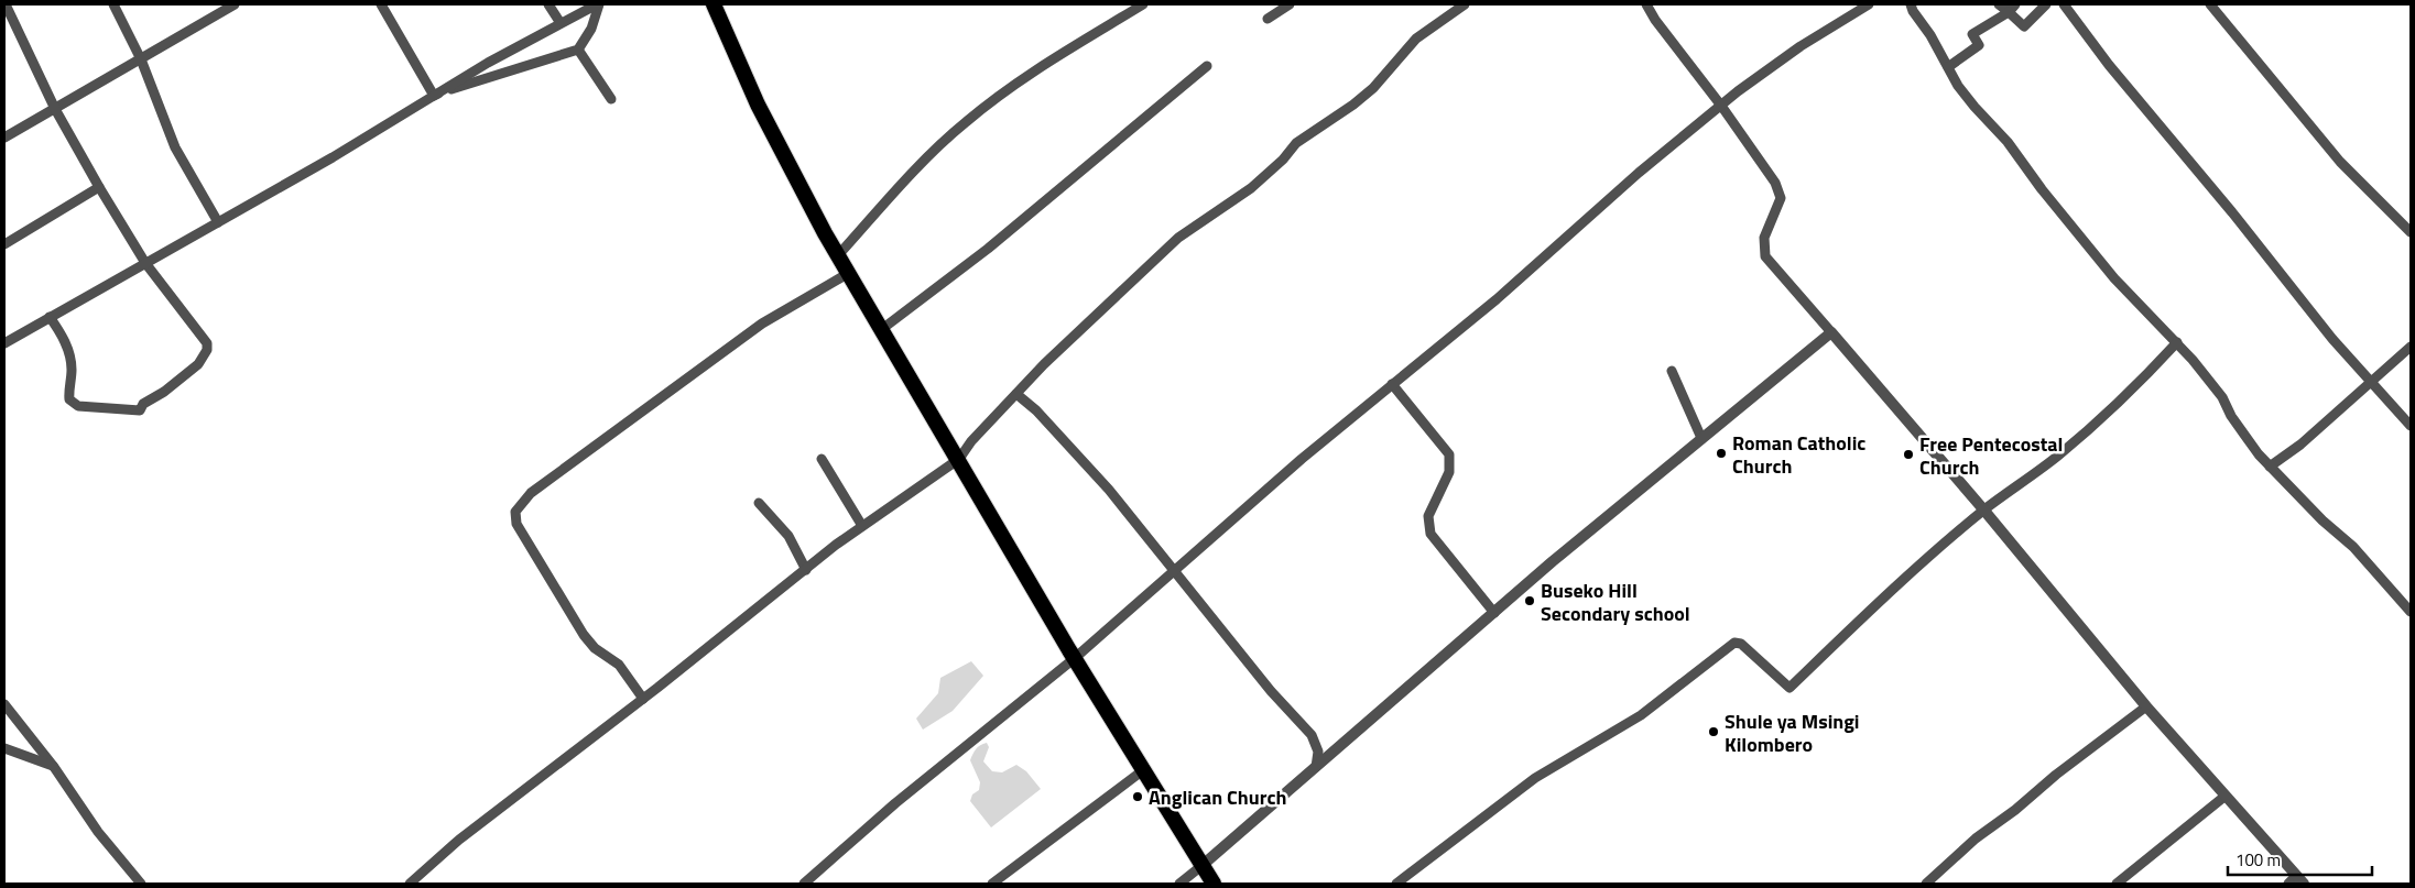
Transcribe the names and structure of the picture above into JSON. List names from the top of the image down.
{
  "places": [
    "Roman Catholic Church",
    "Free Pentecostal Church",
    "Buseko Hill Secondary school",
    "Shule ya Msingi Kilombero",
    "Anglican Church"
  ],
  "scale_bar": "100 m"
}
